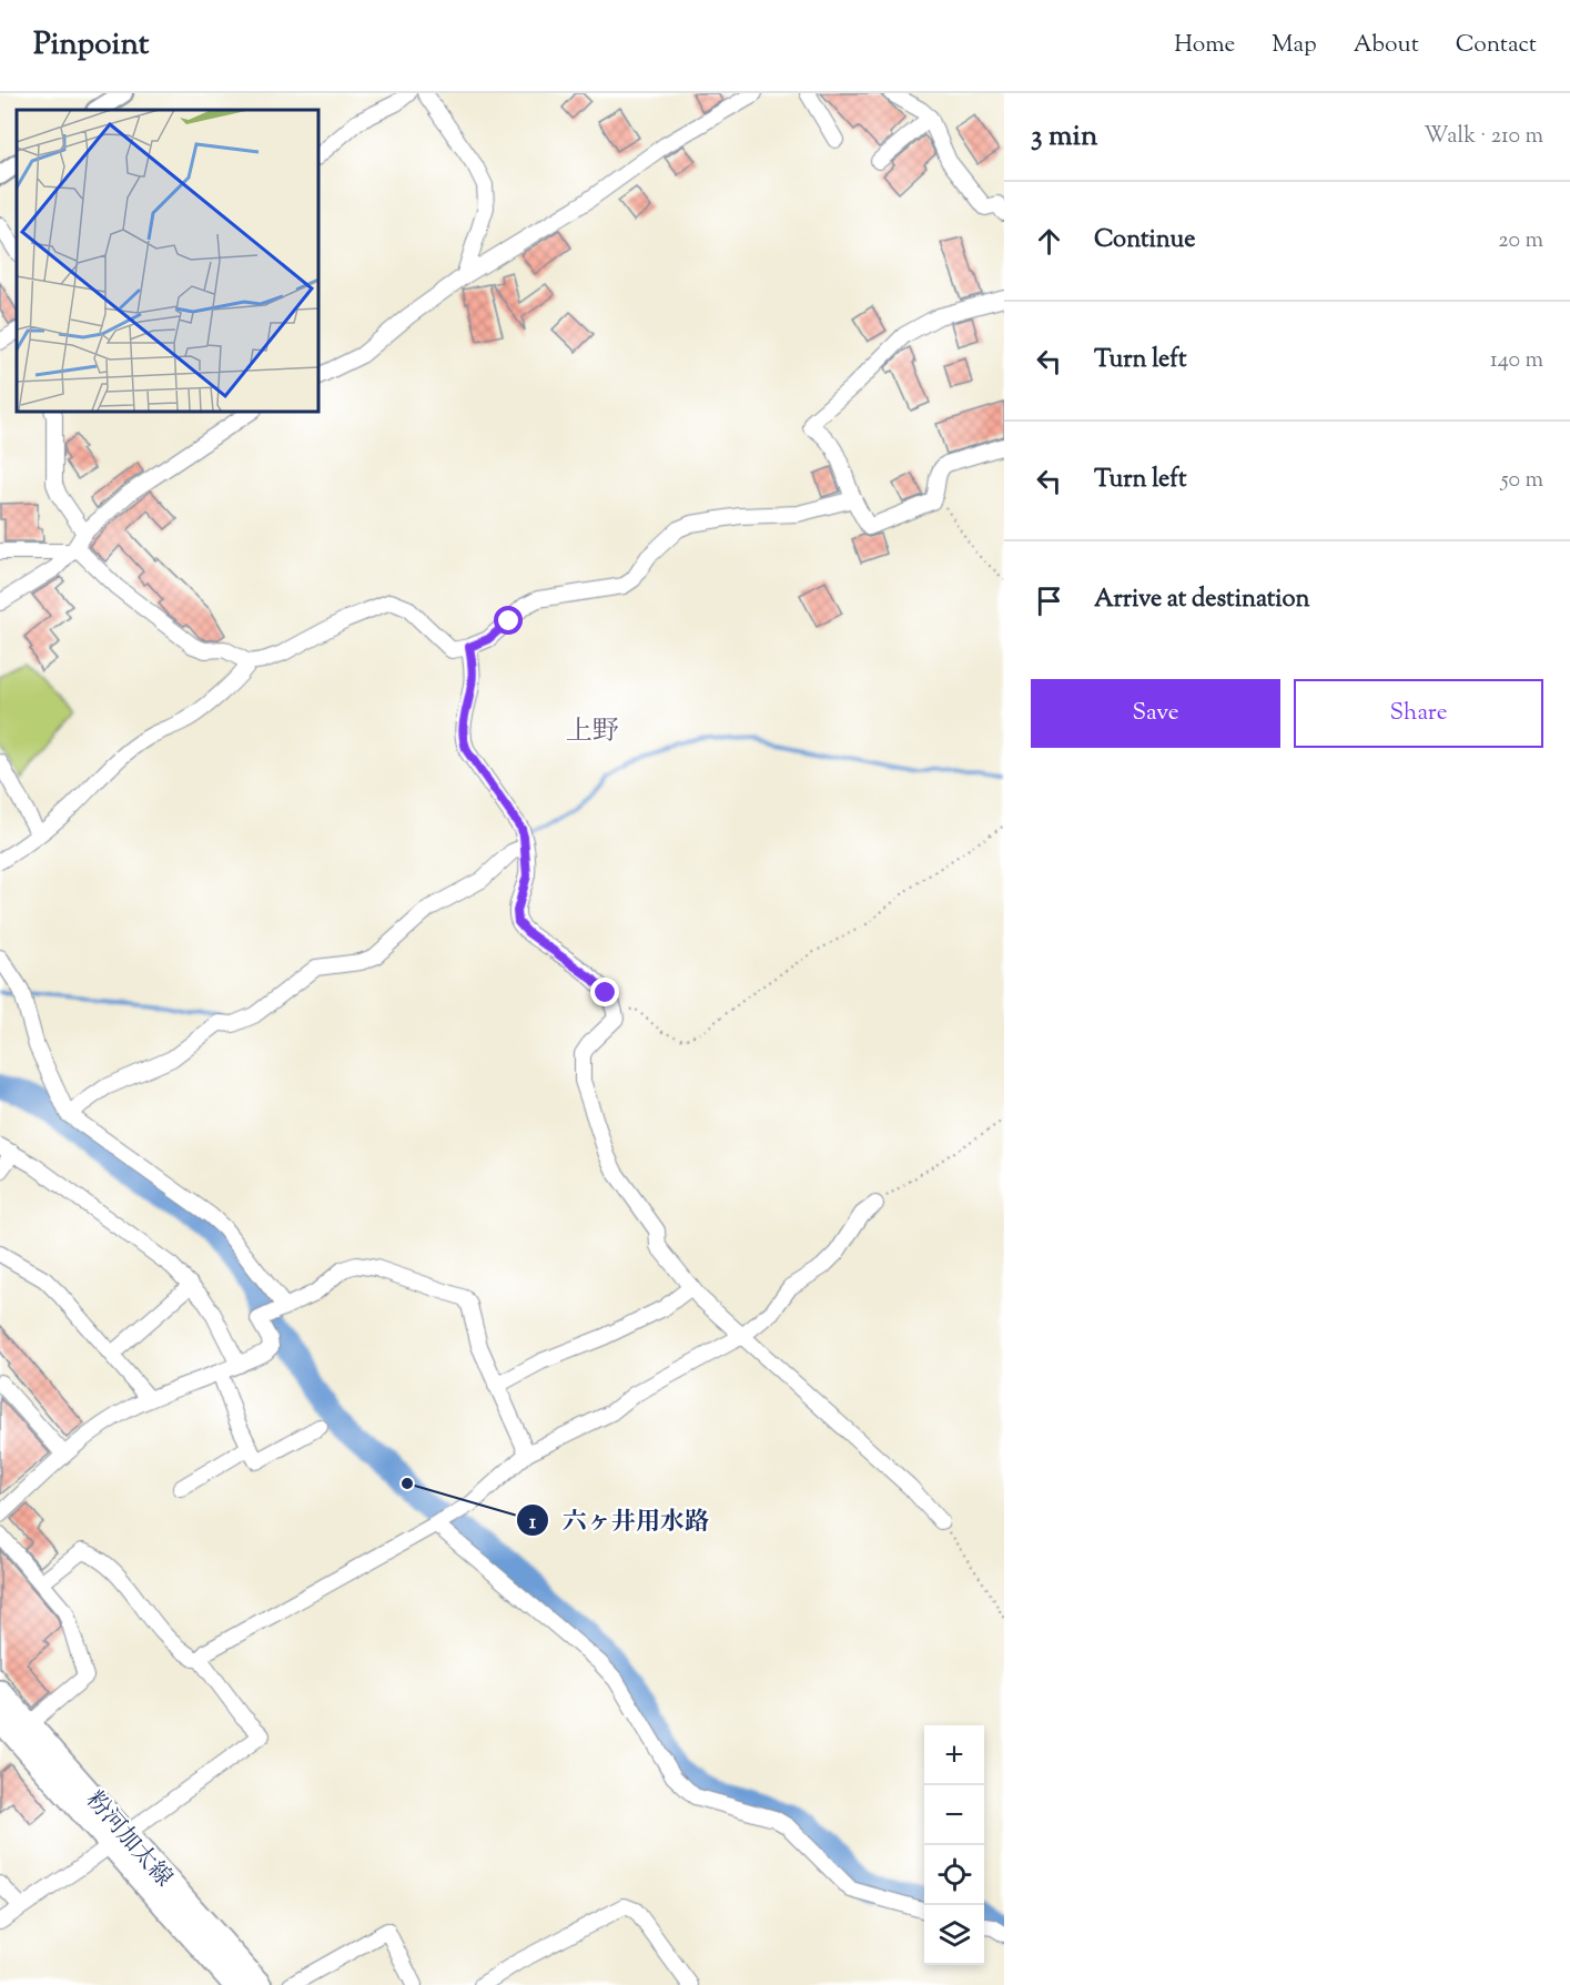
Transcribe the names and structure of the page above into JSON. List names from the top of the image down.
{
  "streets": {
    "main road": ["粉河加太線"]
  },
  "districts": ["上野"],
  "places": ["六ヶ井用水路"],
  "page": {
    "header": "Pinpoint",
    "nav": [
      "Home",
      "Map",
      "About",
      "Contact"
    ],
    "heading": ["3 min", "Walk · 210 m"],
    "list": [
      ["Continue", "20 m"],
      ["Turn left", "140 m"],
      ["Turn left", "50 m"],
      "Arrive at destination"
    ],
    "buttons": ["Save", "Share"],
    "map_buttons": ["+", "−"]
  }
}
